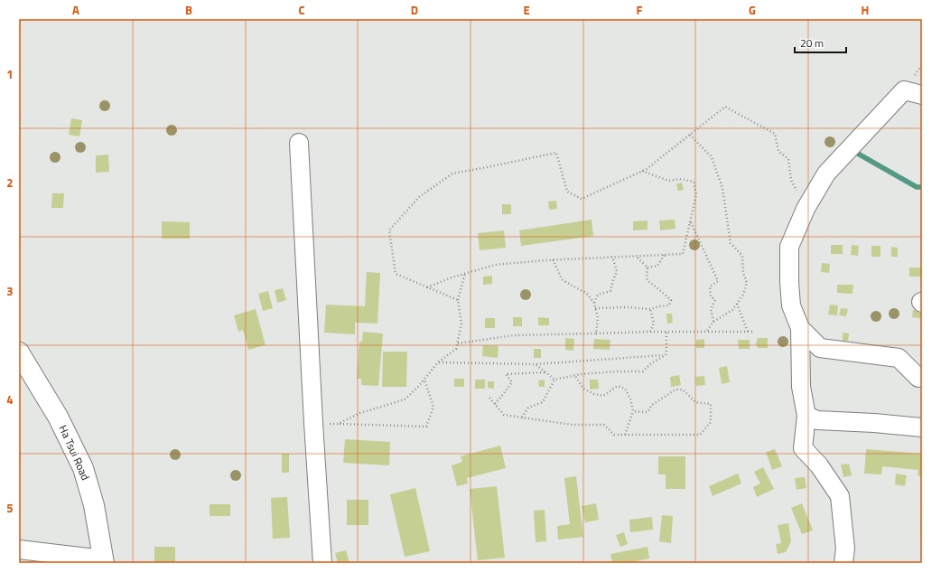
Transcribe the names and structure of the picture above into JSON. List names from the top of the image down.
{
  "streets": {
    "street": ["Ha Tsui Road"]
  },
  "scale_bar": "20 m",
  "grid": {
    "columns": [
      "A",
      "B",
      "C",
      "D",
      "E",
      "F",
      "G",
      "H"
    ],
    "rows": [
      "1",
      "2",
      "3",
      "4",
      "5"
    ]
  }
}
